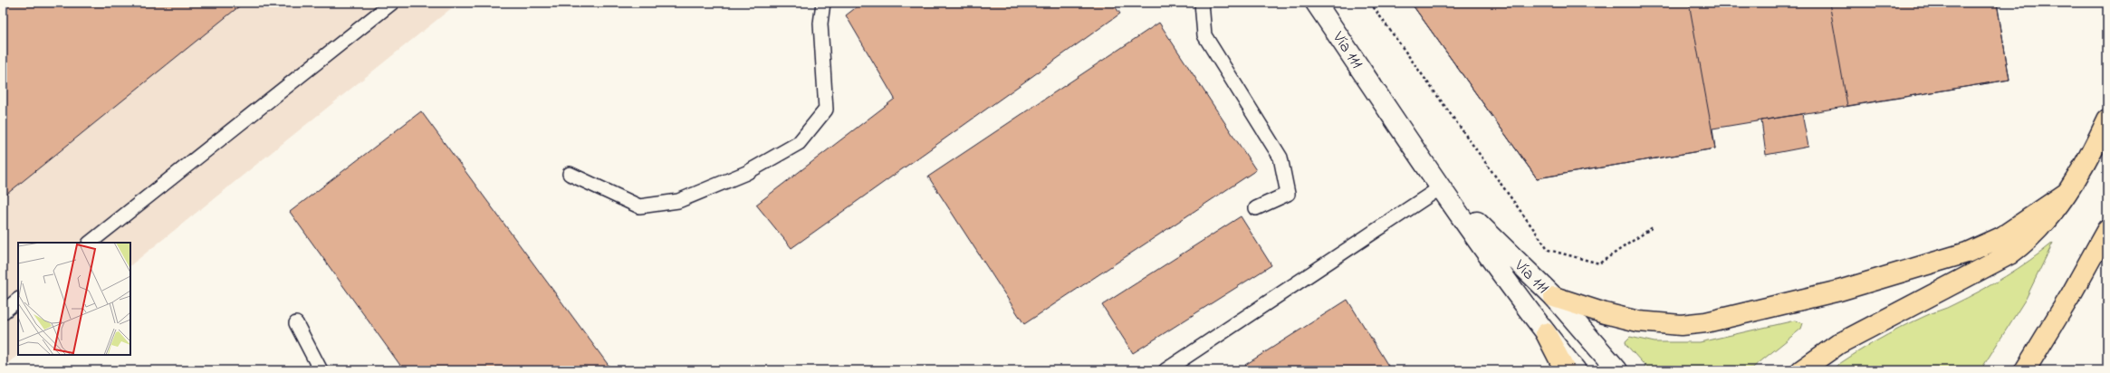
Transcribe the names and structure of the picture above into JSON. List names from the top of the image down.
{
  "streets": {
    "main road": ["Vía 111"]
  }
}
